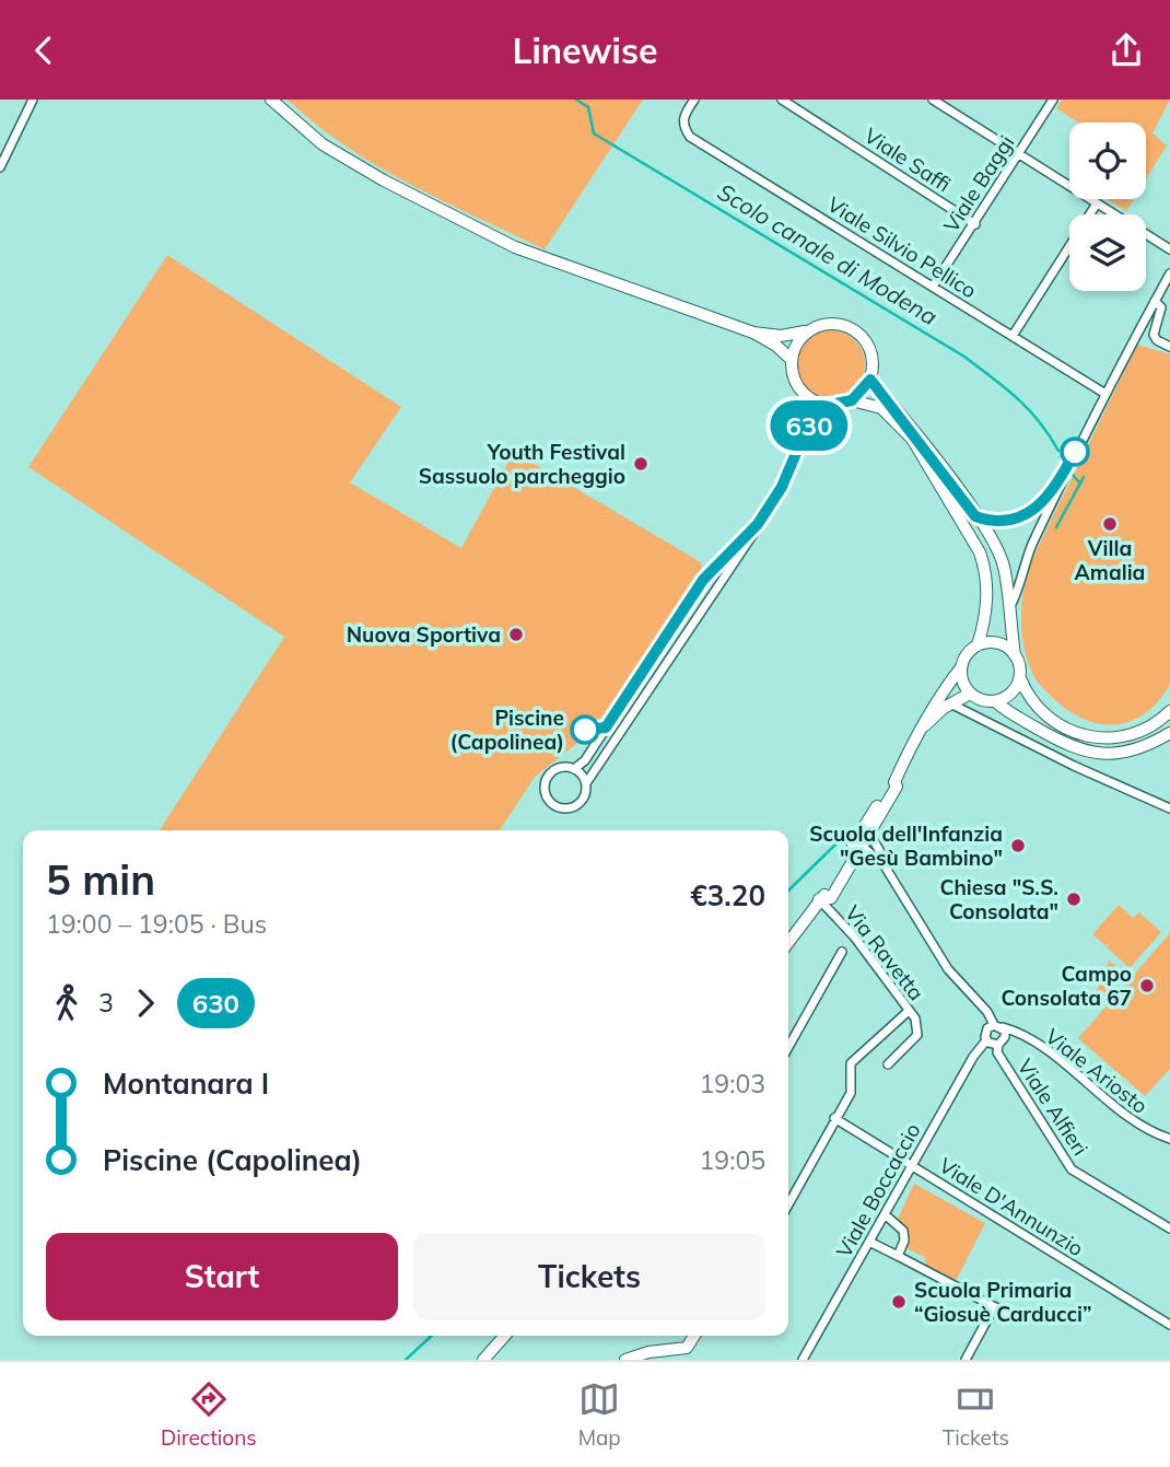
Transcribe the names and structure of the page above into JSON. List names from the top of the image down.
{
  "streets": {
    "street": [
      "Viale Saffi",
      "Viale Baggi",
      "Viale Silvio Pellico",
      "Via Ravetta",
      "Viale Ariosto",
      "Viale Alfieri",
      "Viale Boccaccio",
      "Viale D'Annunzio"
    ]
  },
  "crossings": [
    ["Viale Saffi", "Viale Baggi"],
    ["Viale Baggi", "Viale Silvio Pellico"],
    ["Viale Ariosto", "Viale Boccaccio"],
    ["Viale Boccaccio", "Viale D'Annunzio"]
  ],
  "water": ["Scolo canale di Modena"],
  "places": [
    "Youth Festival Sassuolo parcheggio",
    "Villa Amalia",
    "Nuova Sportiva",
    "Piscine (Capolinea)",
    "Scuola dell'Infanzia \"Gesù Bambino\"",
    "Chiesa \"S.S. Consolata\"",
    "Campo Consolata 67",
    "Scuola Primaria “Giosuè Carducci”"
  ],
  "lines": ["bus line 630"],
  "page": {
    "header": "Linewise",
    "on_map": "630",
    "heading": ["5 min", "19:00 – 19:05 · Bus", "€3.20"],
    "legs": ["3", "630"],
    "list": [
      {
        "name": "Montanara I",
        "value": "19:03"
      },
      {
        "name": "Piscine (Capolinea)",
        "value": "19:05"
      }
    ],
    "buttons": ["Start", "Tickets"],
    "tabs": ["Directions", "Map", "Tickets"]
  }
}
